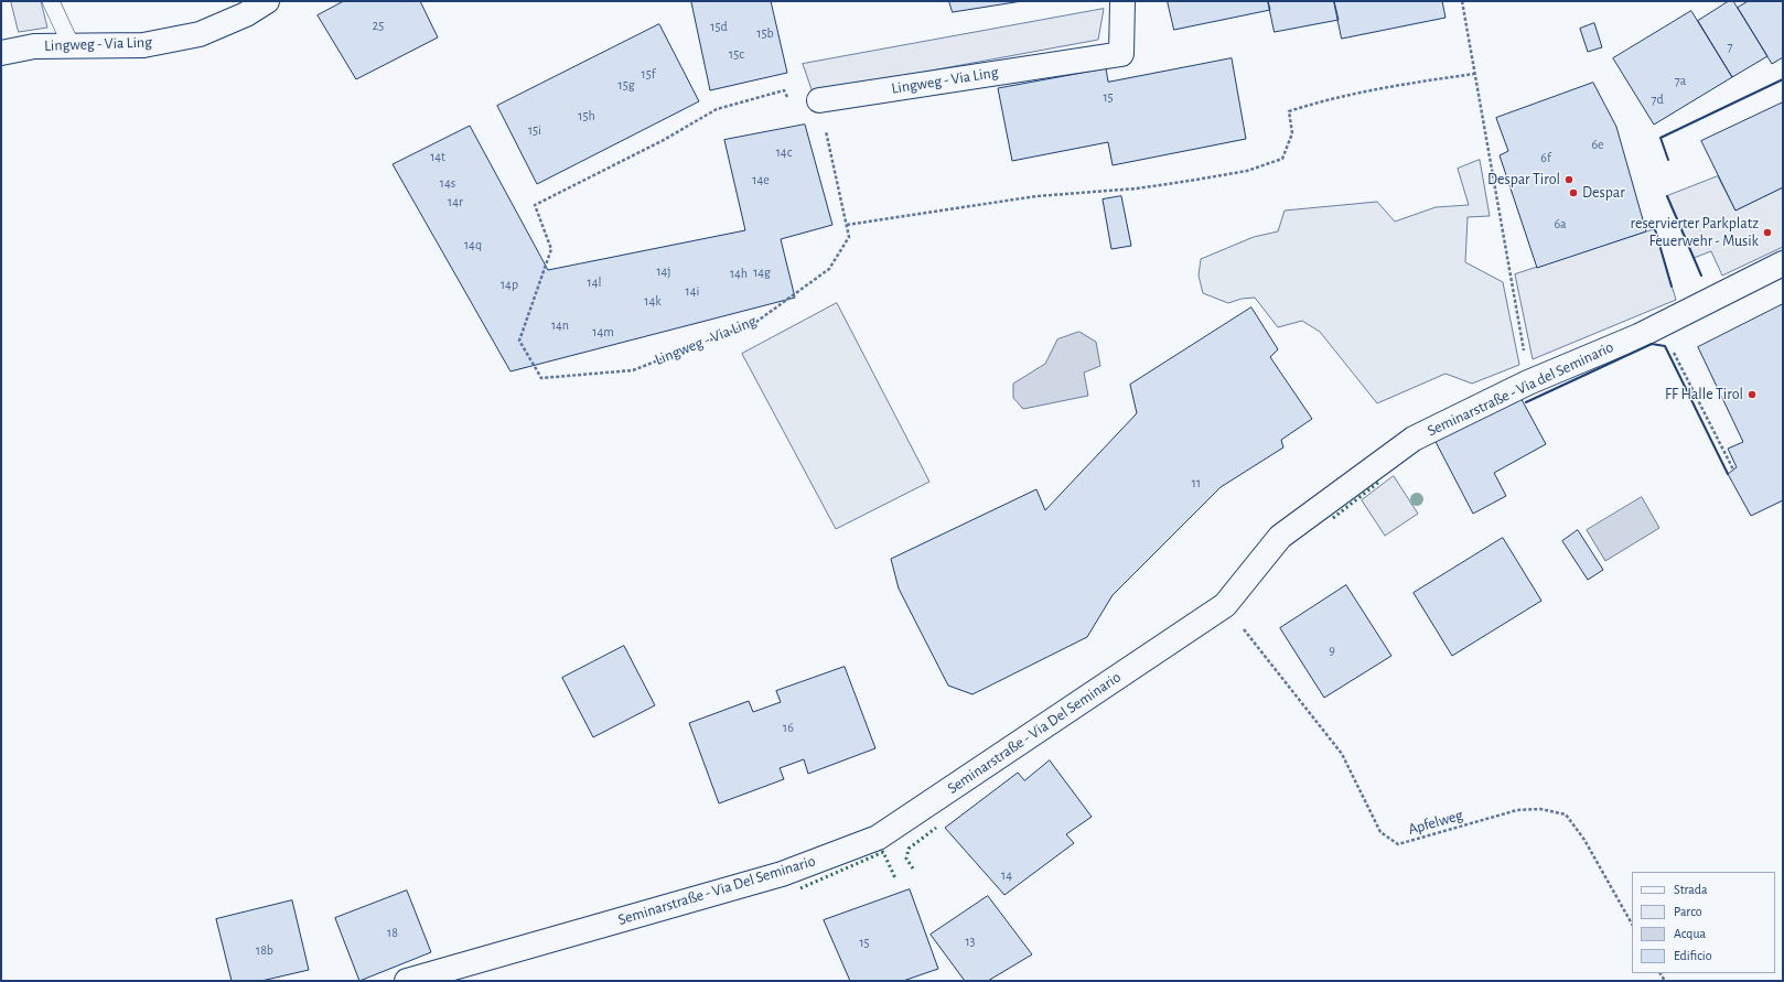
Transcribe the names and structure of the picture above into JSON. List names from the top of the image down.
{
  "streets": {
    "street": ["Lingweg - Via Ling", "Seminarstraße - Via del Seminario", "Seminarstraße - Via Del Seminario"],
    "path": ["Apfelweg"]
  },
  "crossings": [
    ["Seminarstraße - Via del Seminario", "Seminarstraße - Via Del Seminario"],
    ["Seminarstraße - Via del Seminario", "Apfelweg"],
    ["Seminarstraße - Via Del Seminario", "Apfelweg"]
  ],
  "places": [
    "Despar Tirol",
    "Despar",
    "reservierter Parkplatz Feuerwehr - Musik",
    "FF Halle Tirol"
  ],
  "house_numbers": [
    "25",
    "15d",
    "15b",
    "7",
    "15c",
    "15f",
    "7a",
    "15g",
    "15",
    "7d",
    "15h",
    "15i",
    "6e",
    "14c",
    "14t",
    "6f",
    "14e",
    "14s",
    "14r",
    "6a",
    "14q",
    "14j",
    "14g",
    "14h",
    "14l",
    "14p",
    "14i",
    "14k",
    "14n",
    "14m",
    "11",
    "9",
    "16",
    "14",
    "18",
    "13",
    "15",
    "18b"
  ],
  "legend": [
    "Strada",
    "Parco",
    "Acqua",
    "Edificio"
  ]
}
